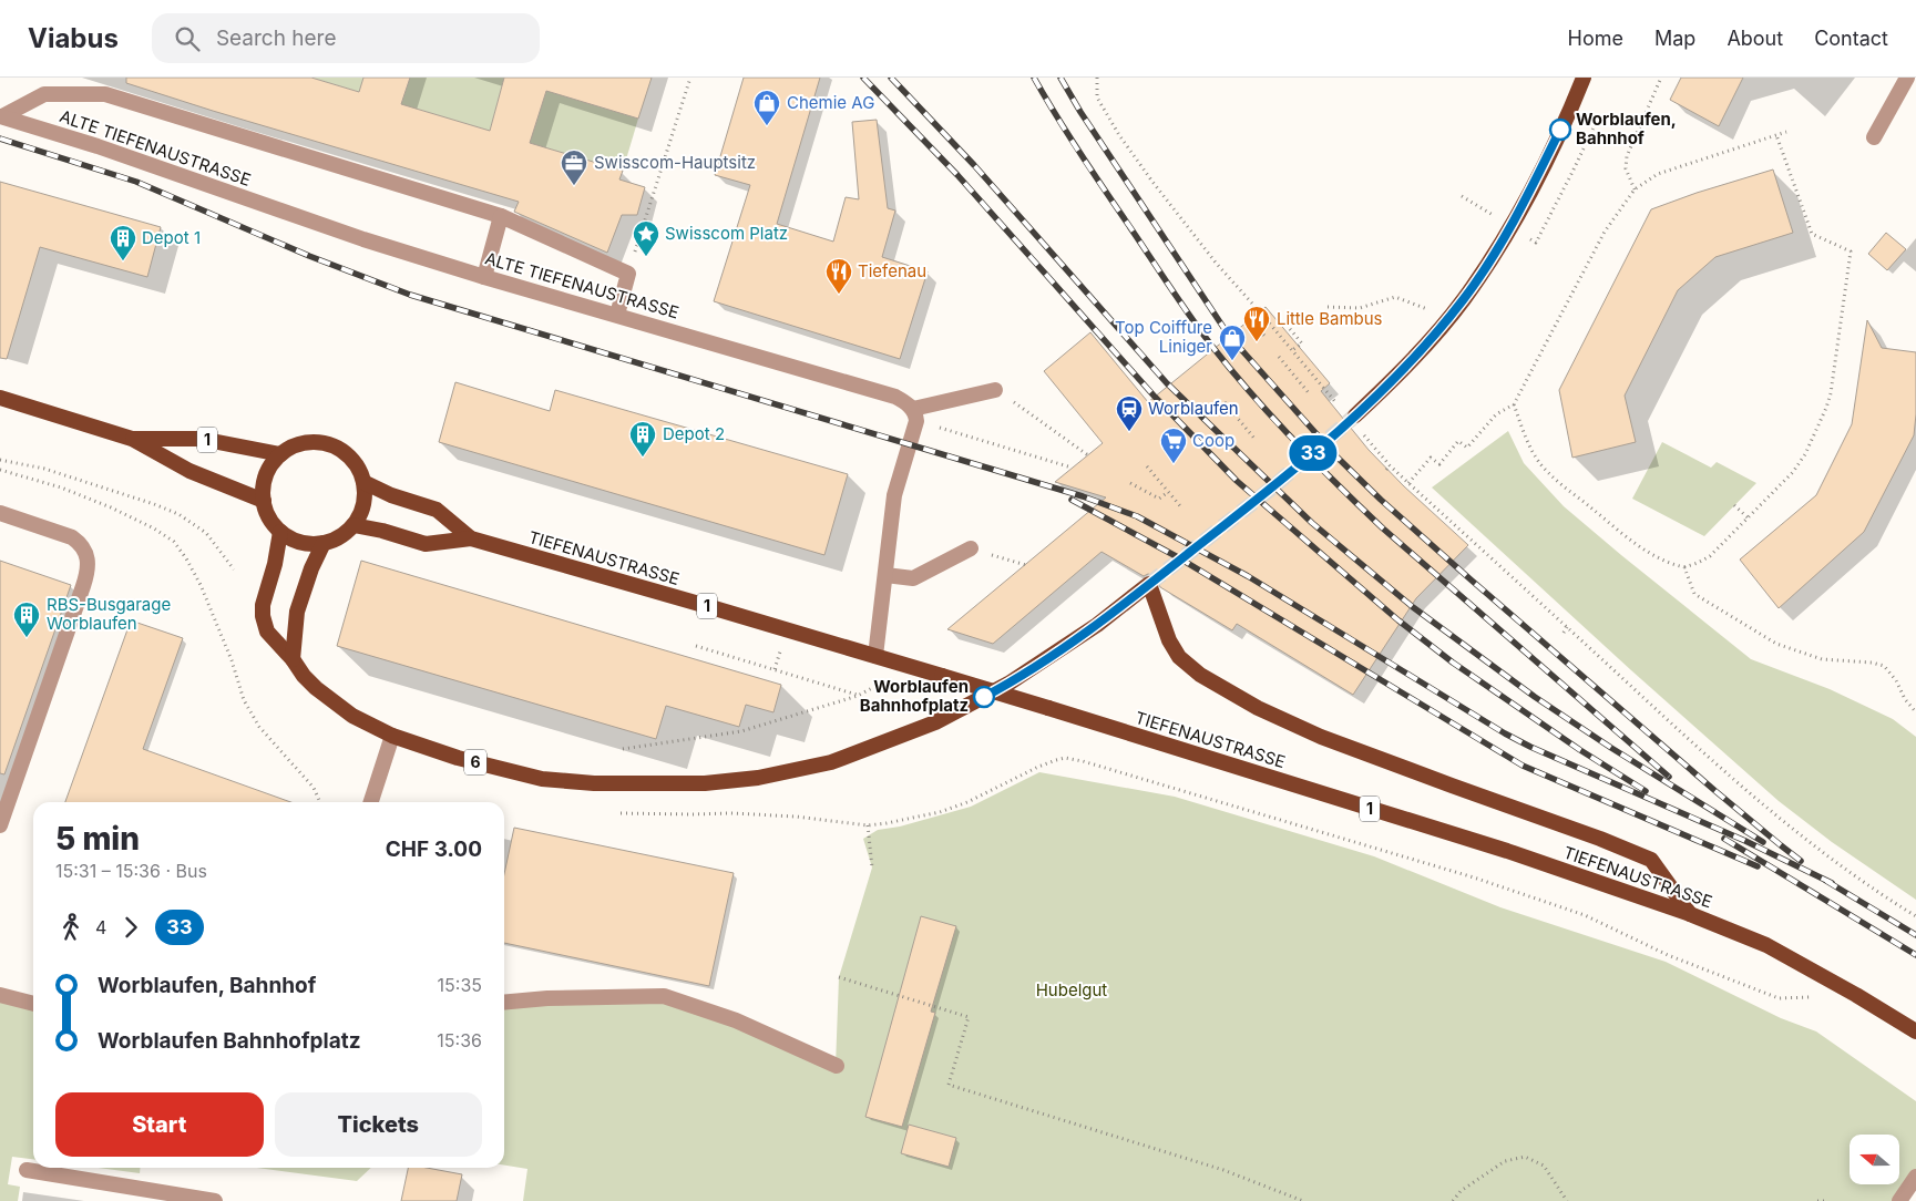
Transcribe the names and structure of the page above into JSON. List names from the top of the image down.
{
  "streets": {
    "main road": ["1", "TIEFENAUSTRASSE", "6"],
    "street": ["ALTE TIEFENAUSTRASSE"]
  },
  "crossings": [
    ["1", "TIEFENAUSTRASSE"],
    ["1", "6"],
    ["TIEFENAUSTRASSE", "6"]
  ],
  "parks": ["Hubelgut"],
  "places": {
    "shop": ["Chemie AG", "Top Coiffure Liniger"],
    "other": ["Worblaufen, Bahnhof", "Worblaufen Bahnhofplatz"],
    "office": ["Swisscom-Hauptsitz"],
    "place": ["Swisscom Platz"],
    "building": ["Depot 1", "Depot 2", "RBS-Busgarage Worblaufen"],
    "restaurant": ["Tiefenau", "Little Bambus"],
    "station": ["Worblaufen"],
    "supermarket": ["Coop"]
  },
  "lines": ["bus line 33"],
  "north": "left",
  "page": {
    "header": "Viabus",
    "search": "Search here",
    "nav": [
      "Home",
      "Map",
      "About",
      "Contact"
    ],
    "on_map": "33",
    "heading": ["5 min", "15:31 – 15:36 · Bus", "CHF 3.00"],
    "legs": ["4", "33"],
    "list": [
      {
        "name": "Worblaufen, Bahnhof",
        "value": "15:35"
      },
      {
        "name": "Worblaufen Bahnhofplatz",
        "value": "15:36"
      }
    ],
    "buttons": ["Start", "Tickets"]
  }
}
